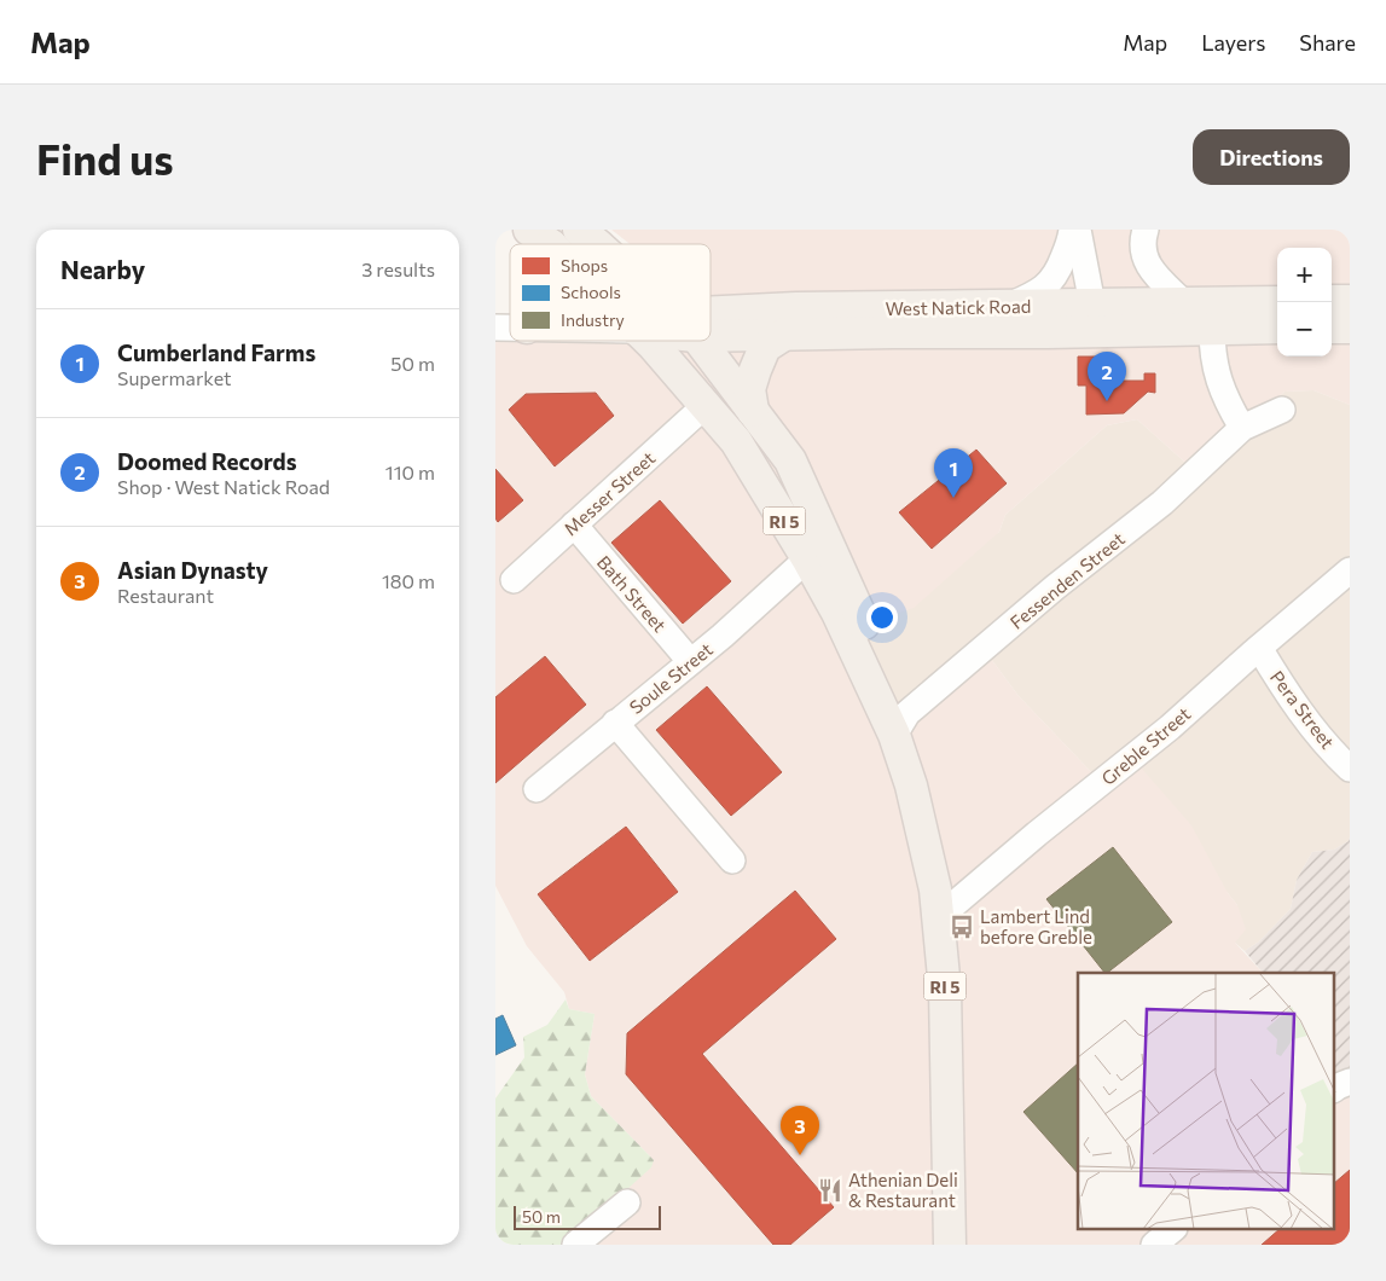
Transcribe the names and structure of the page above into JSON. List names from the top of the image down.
{
  "streets": {
    "main road": ["West Natick Road", "RI 5"],
    "street": [
      "Messer Street",
      "Fessenden Street",
      "Bath Street",
      "Soule Street",
      "Pera Street",
      "Greble Street"
    ]
  },
  "crossings": [
    ["Messer Street", "RI 5"],
    ["Messer Street", "Bath Street"],
    ["RI 5", "Fessenden Street"],
    ["RI 5", "Greble Street"],
    ["Bath Street", "Soule Street"],
    ["Pera Street", "Greble Street"]
  ],
  "places": {
    "bus stop": ["Lambert Lind before Greble"],
    "restaurant": ["Athenian Deli & Restaurant"]
  },
  "legend": ["Shops", "Schools", "Industry"],
  "scale_bar": "50 m",
  "page": {
    "header": "Map",
    "nav": ["Map", "Layers", "Share"],
    "buttons": "Directions",
    "title": "Find us",
    "heading": ["Nearby", "3 results"],
    "map_buttons": ["+", "−"],
    "list": [
      {
        "mark": "1",
        "name": "Cumberland Farms",
        "note": "Supermarket",
        "value": "50 m"
      },
      {
        "mark": "2",
        "name": "Doomed Records",
        "note": "Shop · West Natick Road",
        "value": "110 m"
      },
      {
        "mark": "3",
        "name": "Asian Dynasty",
        "note": "Restaurant",
        "value": "180 m"
      }
    ],
    "pins": ["2", "1", "3"],
    "scale": "50 m"
  }
}
